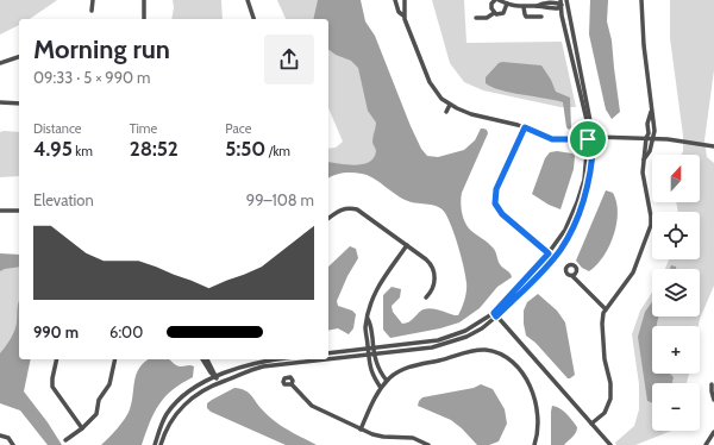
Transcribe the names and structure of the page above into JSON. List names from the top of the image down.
{
  "north": "top",
  "page": {
    "heading": ["Morning run", "09:33 · 5 × 990 m"],
    "stats": [
      ["Distance", "4.95 km"],
      ["Time", "28:52"],
      ["Pace", "5:50 /km"]
    ],
    "map_buttons": ["+", "−"],
    "chart": ["Elevation", "99–108 m"],
    "list": [
      {
        "name": "990 m",
        "note": "6:00"
      }
    ]
  }
}
